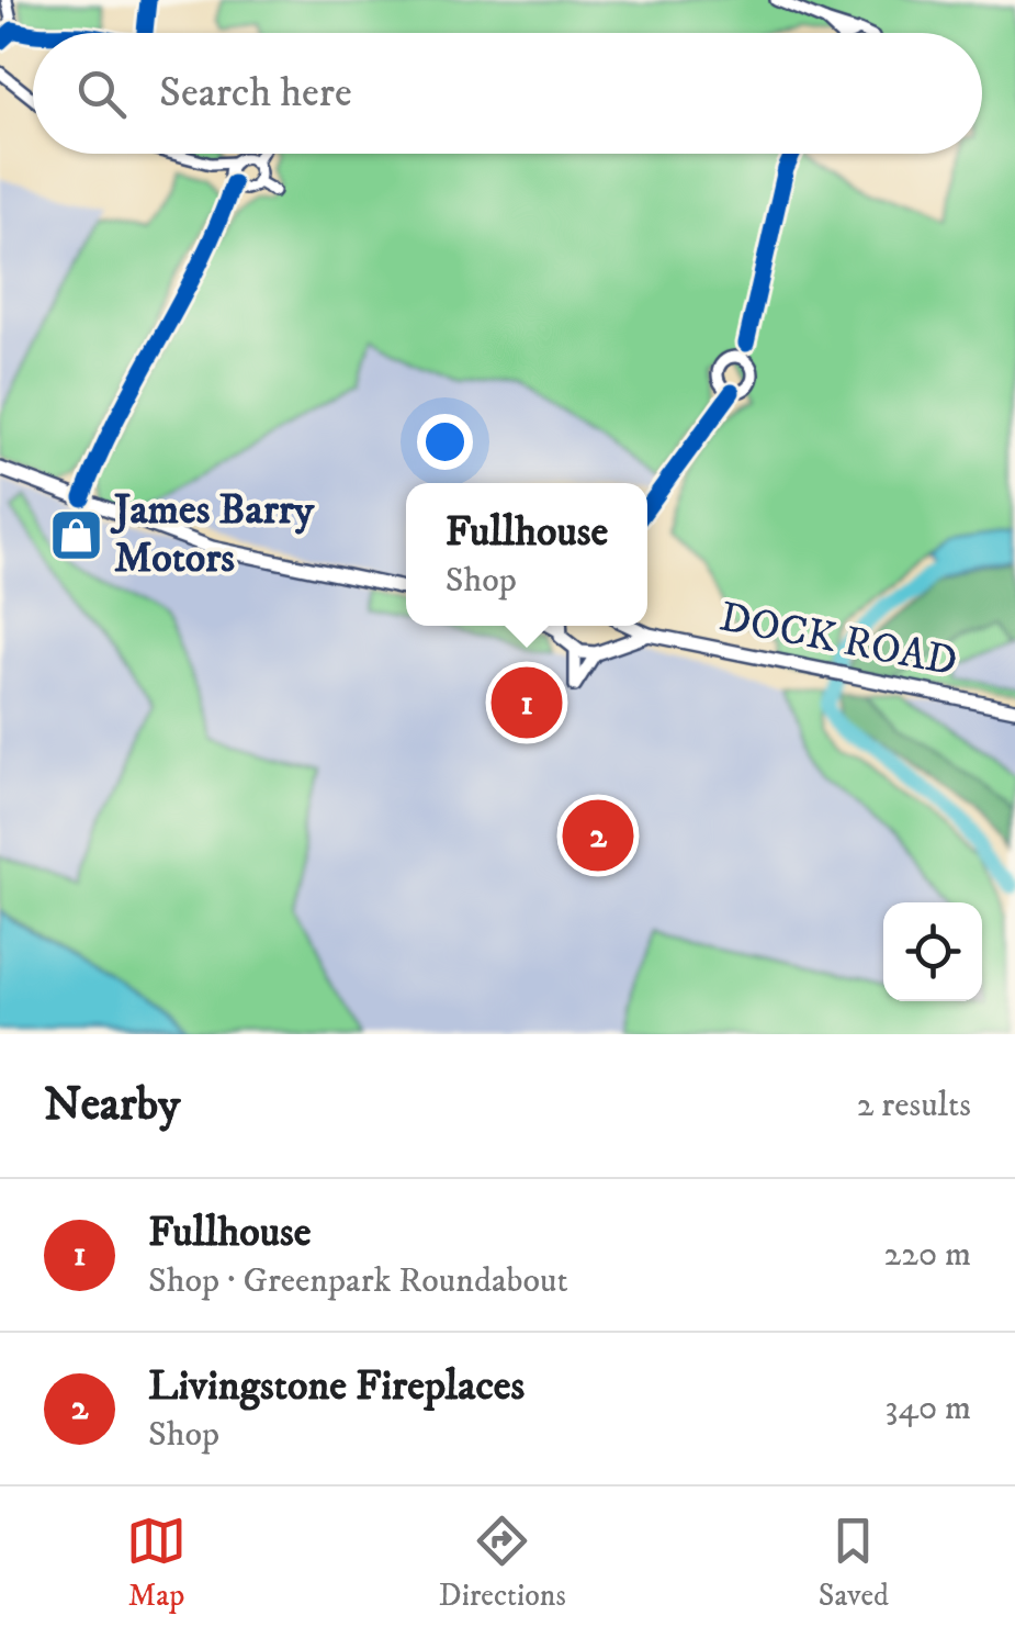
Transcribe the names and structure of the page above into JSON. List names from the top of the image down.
{
  "streets": {
    "main road": ["DOCK ROAD"]
  },
  "places": {
    "shop": ["James Barry Motors"]
  },
  "page": {
    "search": "Search here",
    "popup": ["Fullhouse", "Shop"],
    "pins": ["1", "2"],
    "heading": ["Nearby", "2 results"],
    "list": [
      {
        "mark": "1",
        "name": "Fullhouse",
        "note": "Shop · Greenpark Roundabout",
        "value": "220 m"
      },
      {
        "mark": "2",
        "name": "Livingstone Fireplaces",
        "note": "Shop",
        "value": "340 m"
      }
    ],
    "nav": ["Map", "Directions", "Saved"]
  }
}
